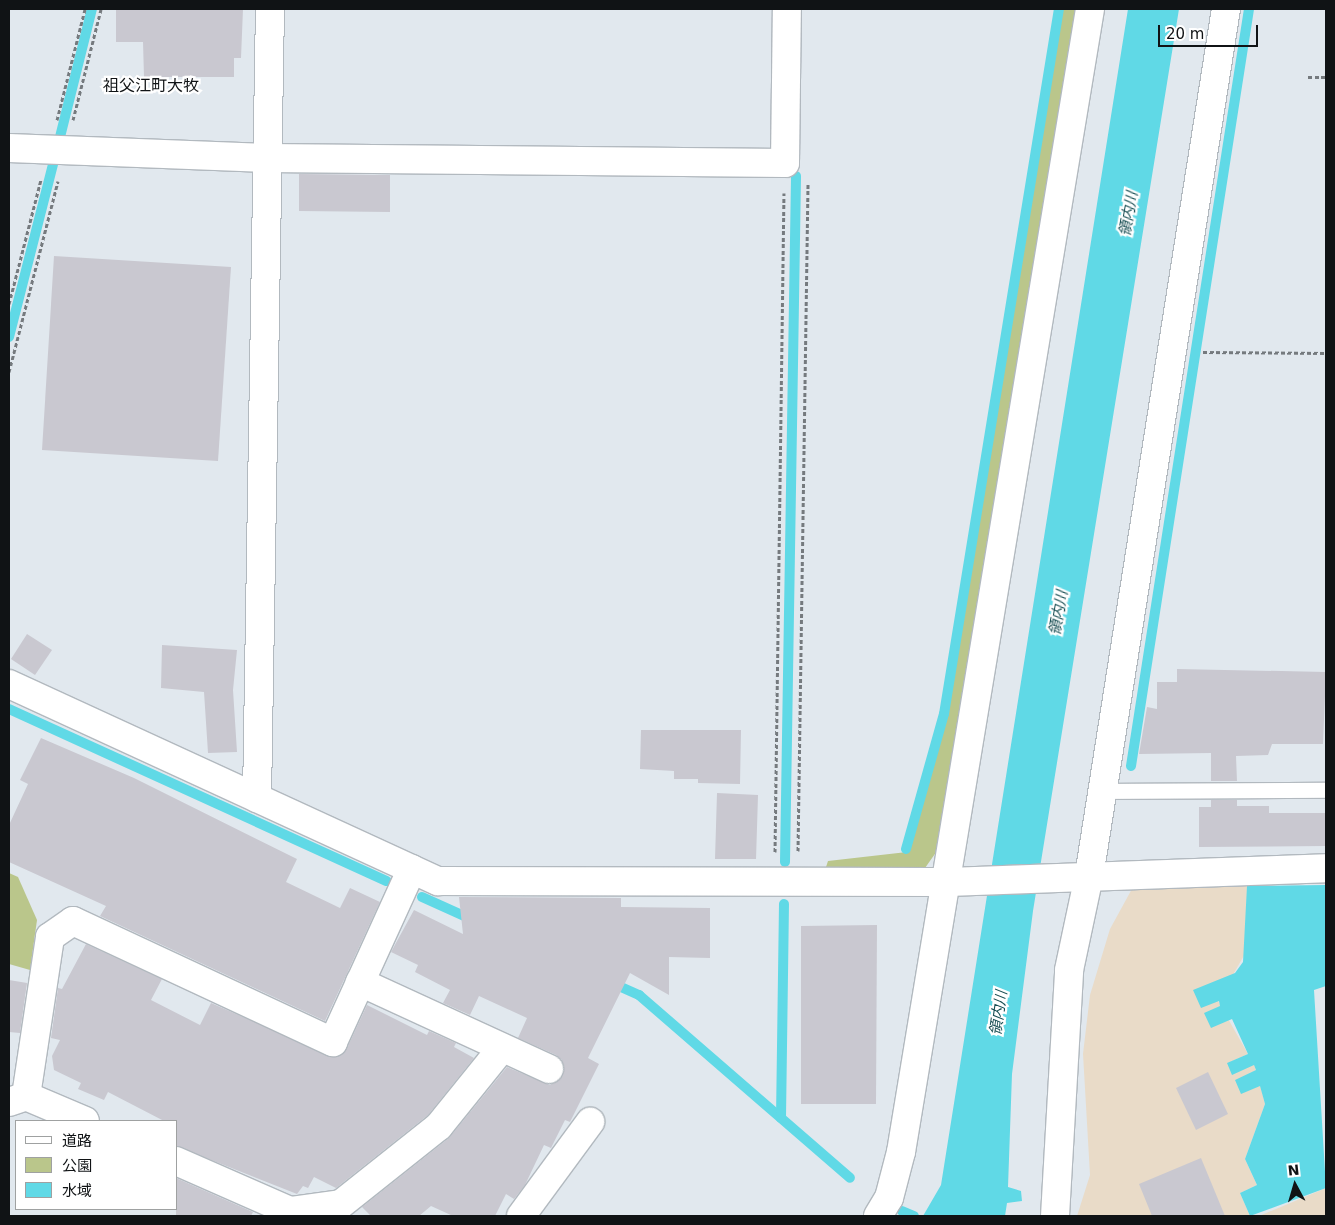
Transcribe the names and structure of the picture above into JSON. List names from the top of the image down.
{
  "districts": ["祖父江町大牧"],
  "water": ["領内川"],
  "legend": ["道路", "公園", "水域"],
  "scale_bar": "20 m",
  "north": "top"
}
